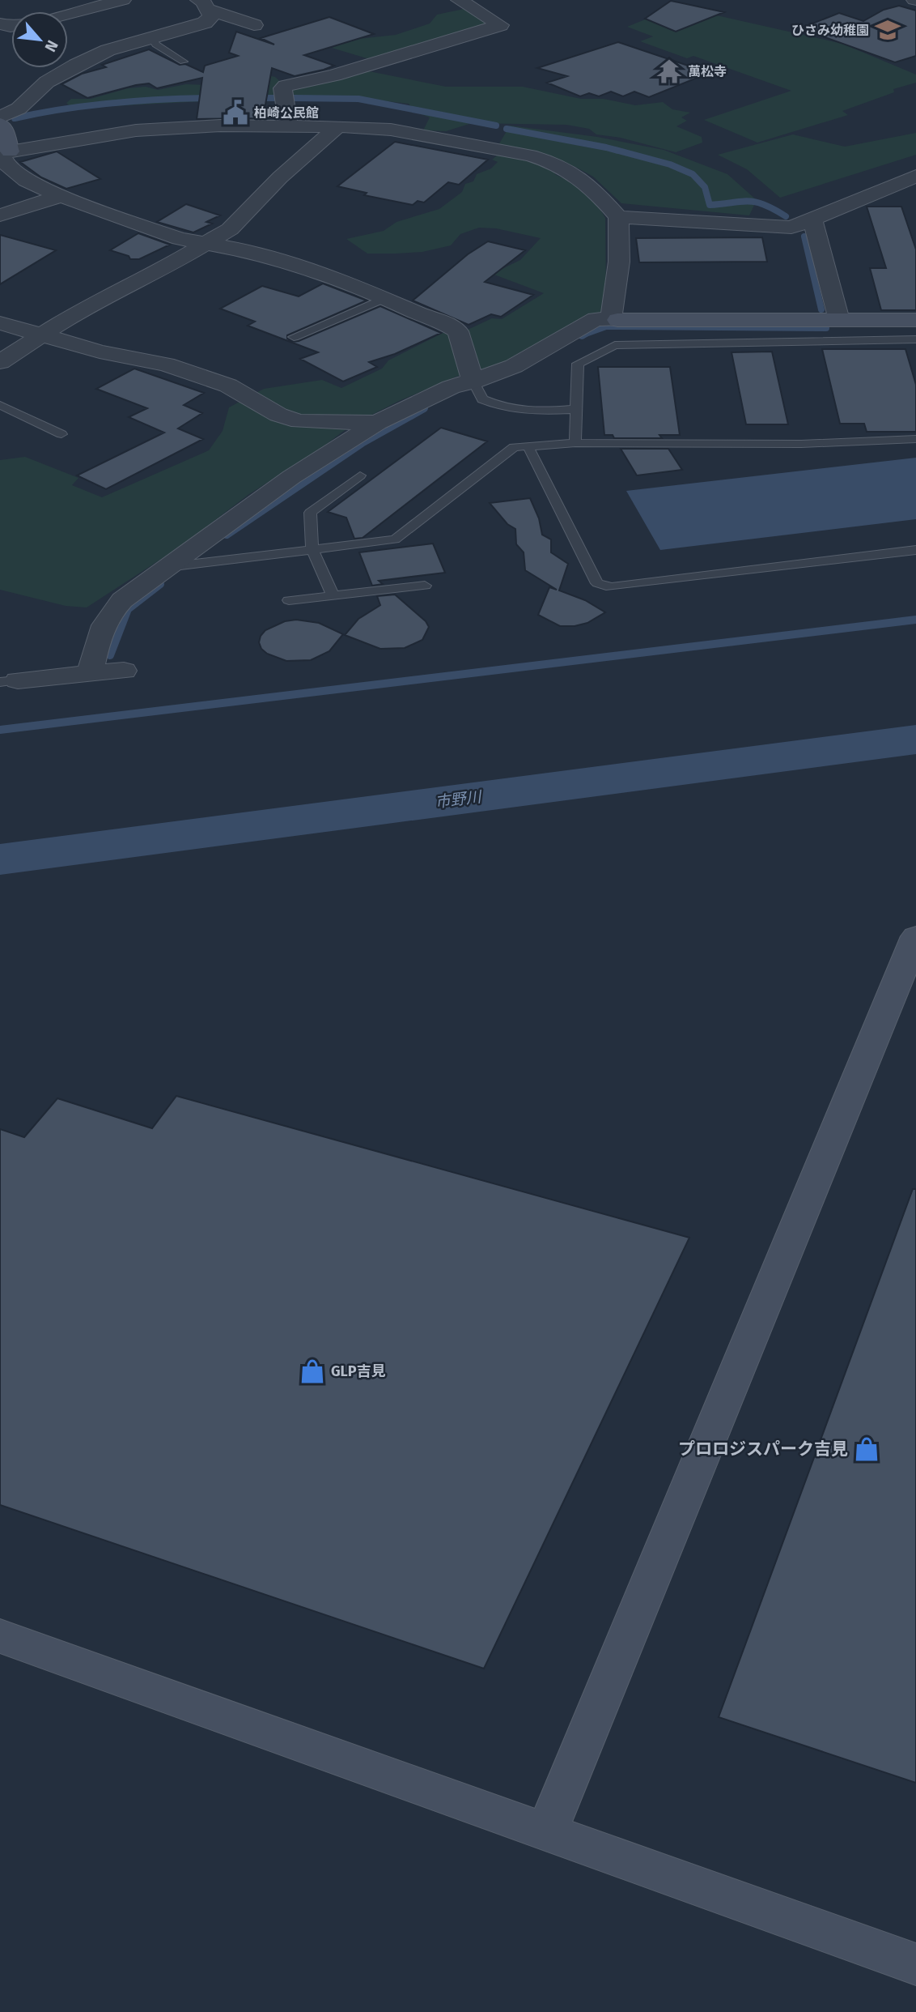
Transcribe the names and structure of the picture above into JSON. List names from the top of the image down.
{
  "water": ["市野川"],
  "places": {
    "school or university": ["ひさみ幼稚園"],
    "temple": ["萬松寺"],
    "public building": ["柏崎公民館"],
    "shop": ["GLP吉見", "プロロジスパーク吉見"]
  },
  "north": "bottom right"
}
